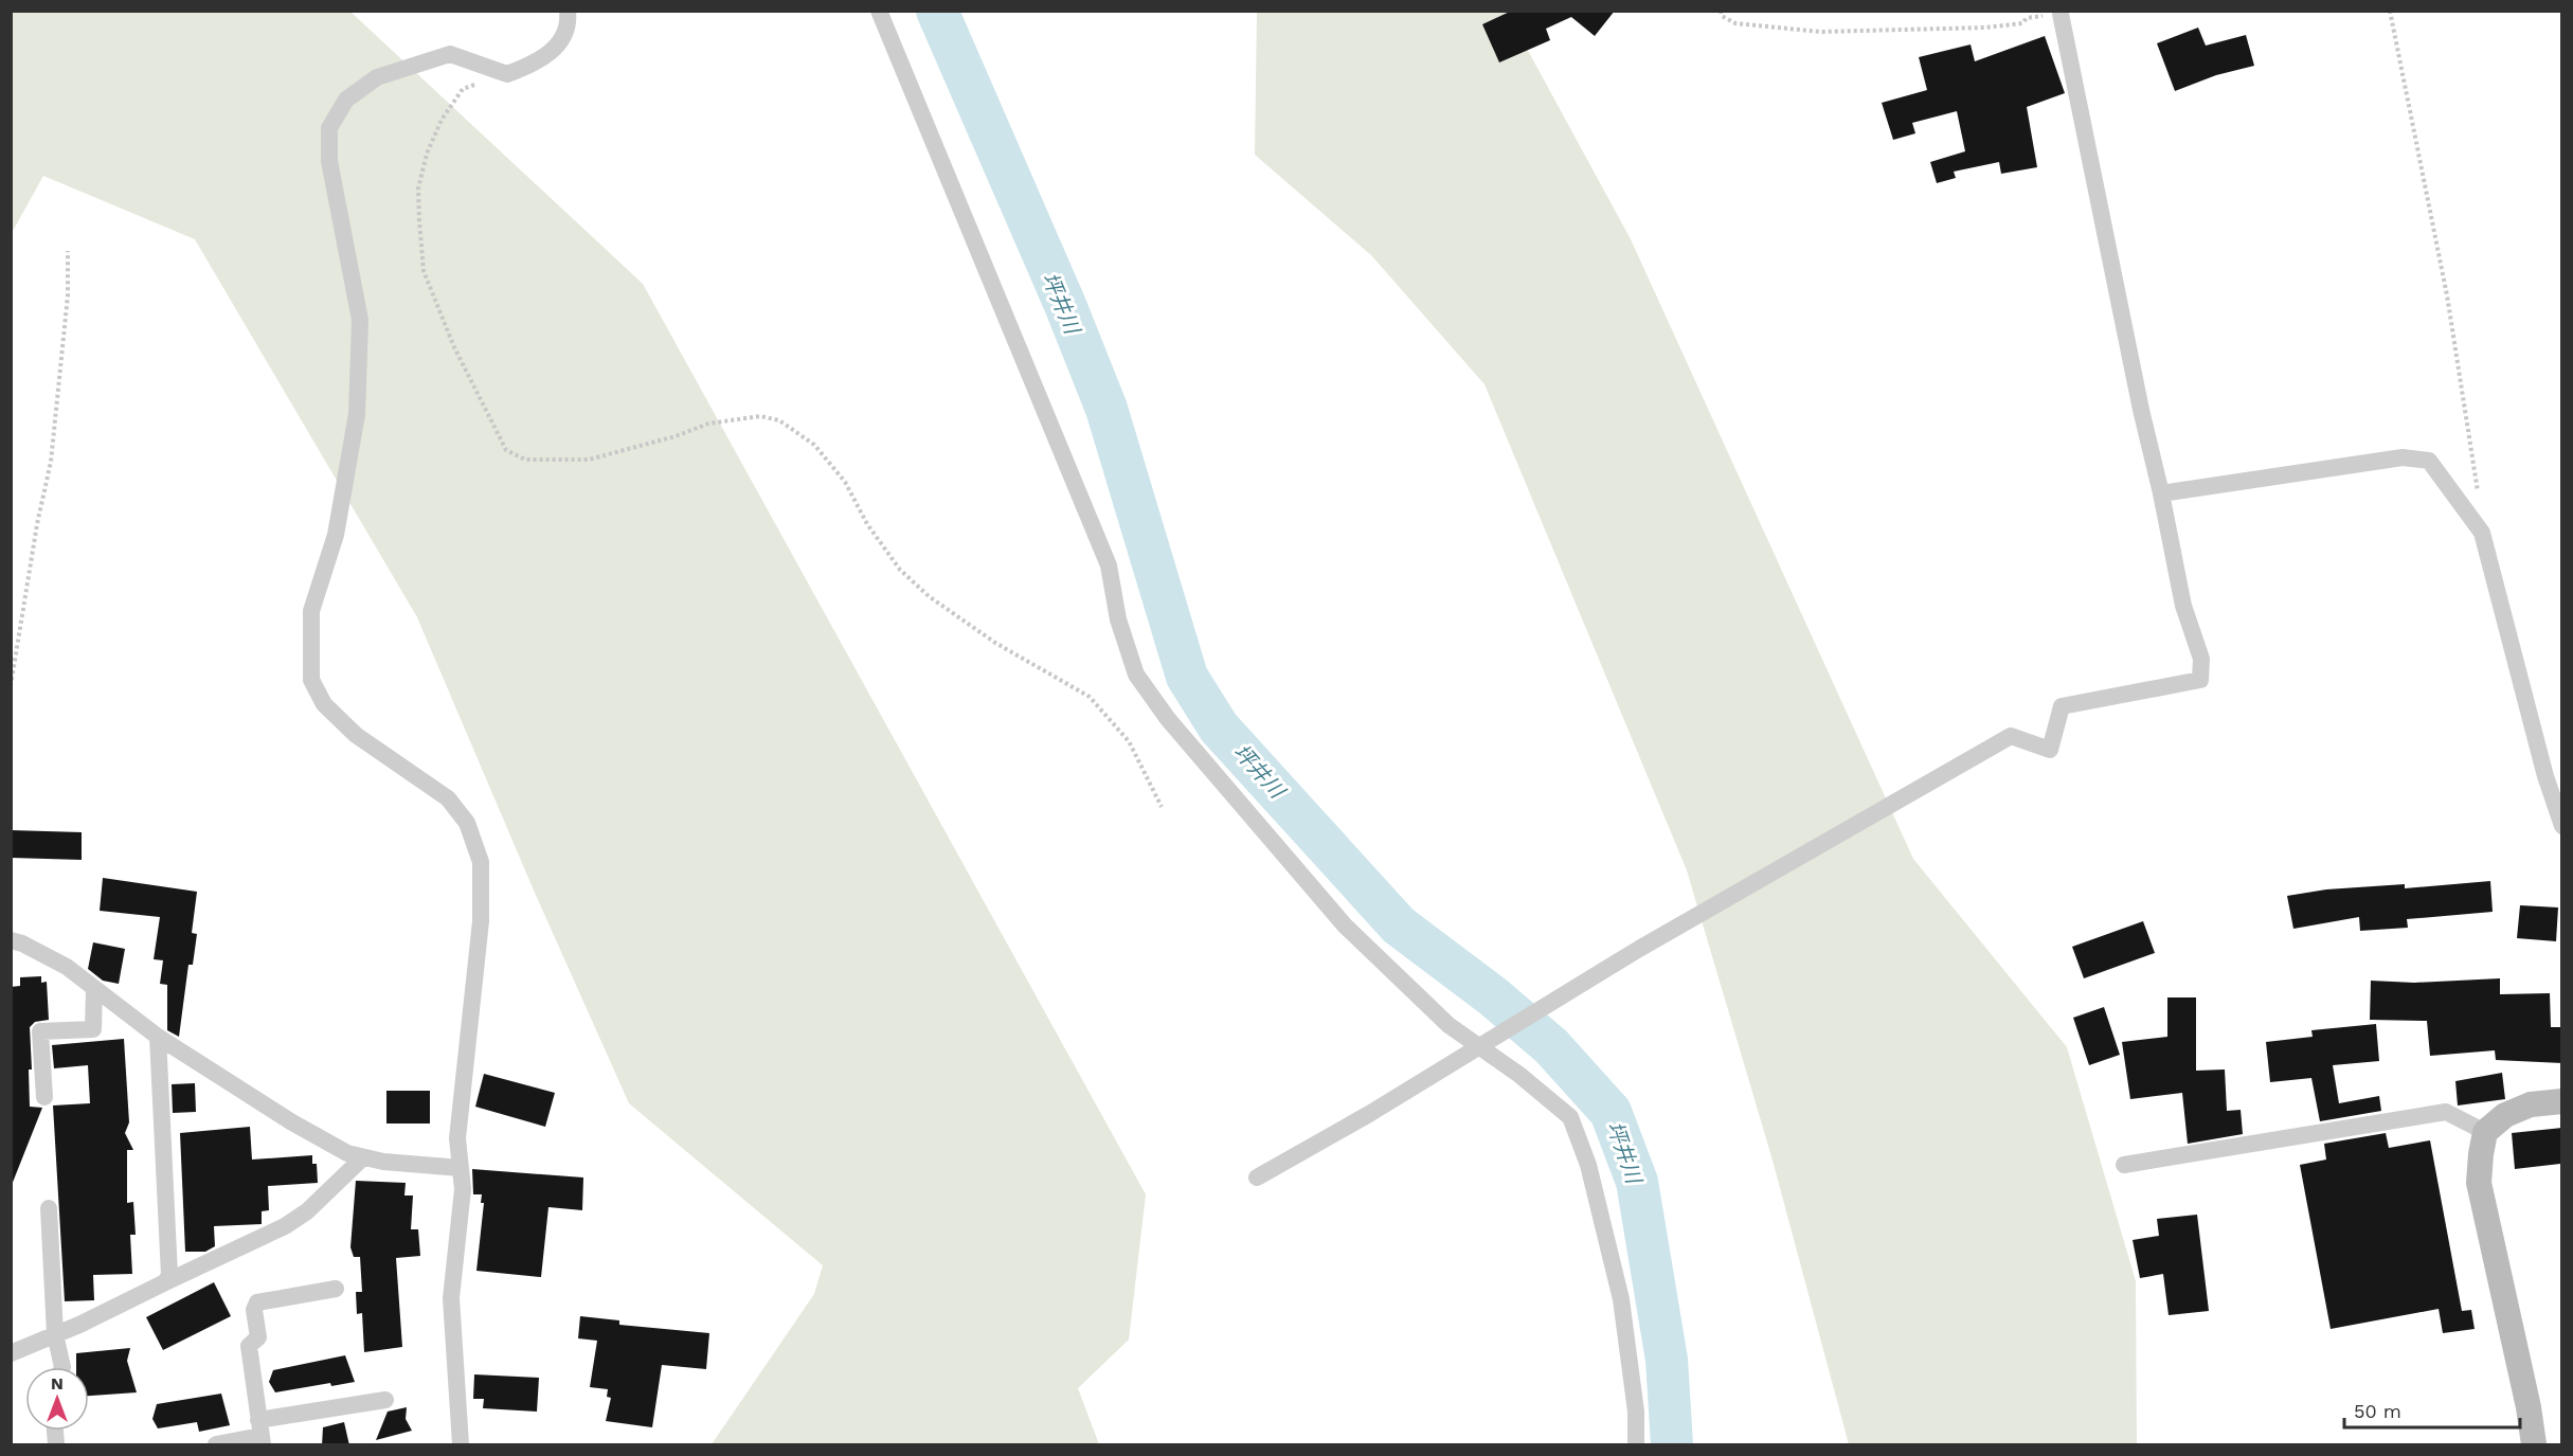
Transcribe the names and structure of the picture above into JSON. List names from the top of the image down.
{
  "water": ["坪井川"],
  "scale_bar": "50 m",
  "north": "top"
}
